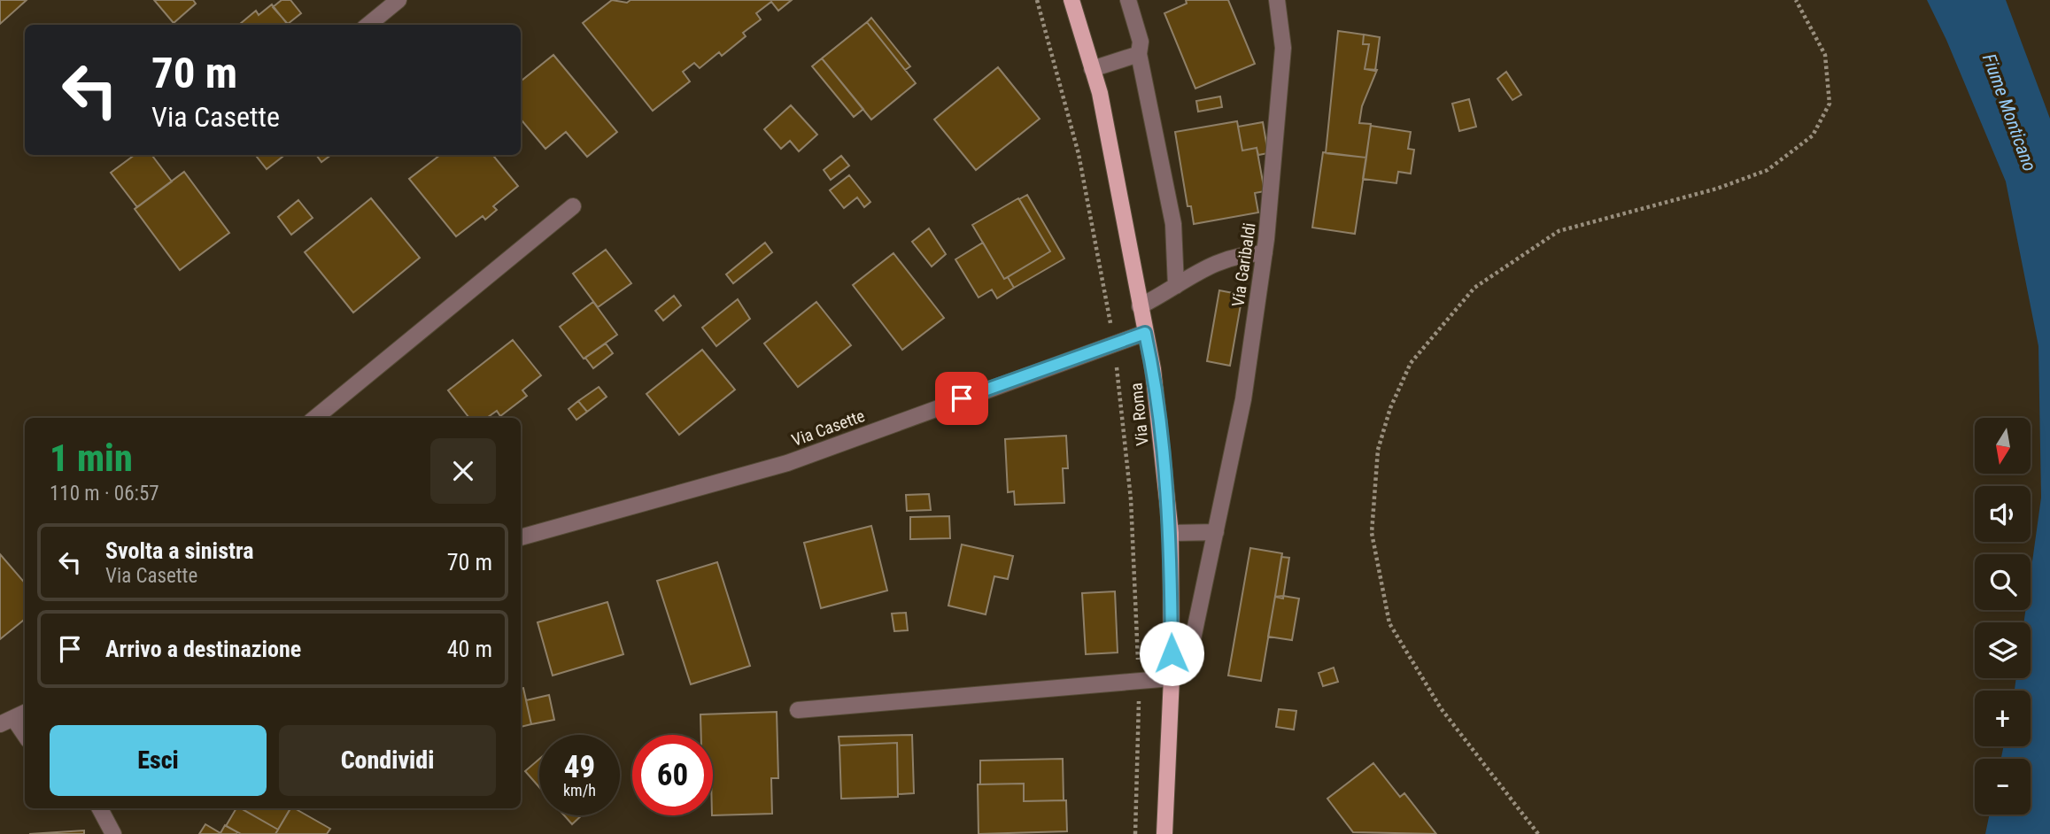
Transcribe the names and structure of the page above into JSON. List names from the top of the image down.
{
  "streets": {
    "main road": ["Via Roma"],
    "street": ["Via Garibaldi", "Via Casette"]
  },
  "crossings": [
    ["Via Garibaldi", "Via Roma"],
    ["Via Roma", "Via Casette"]
  ],
  "water": ["Fiume Monticano"],
  "north": "bottom",
  "page": {
    "turn": ["70 m", "Via Casette"],
    "map_buttons": ["+", "−"],
    "heading": ["1 min", "110 m · 06:57"],
    "list": [
      {
        "name": "Svolta a sinistra",
        "note": "Via Casette",
        "value": "70 m"
      },
      {
        "name": "Arrivo a destinazione",
        "value": "40 m"
      }
    ],
    "buttons": ["Esci", "Condividi"],
    "speed": "49 km/h",
    "limit": "60"
  }
}
